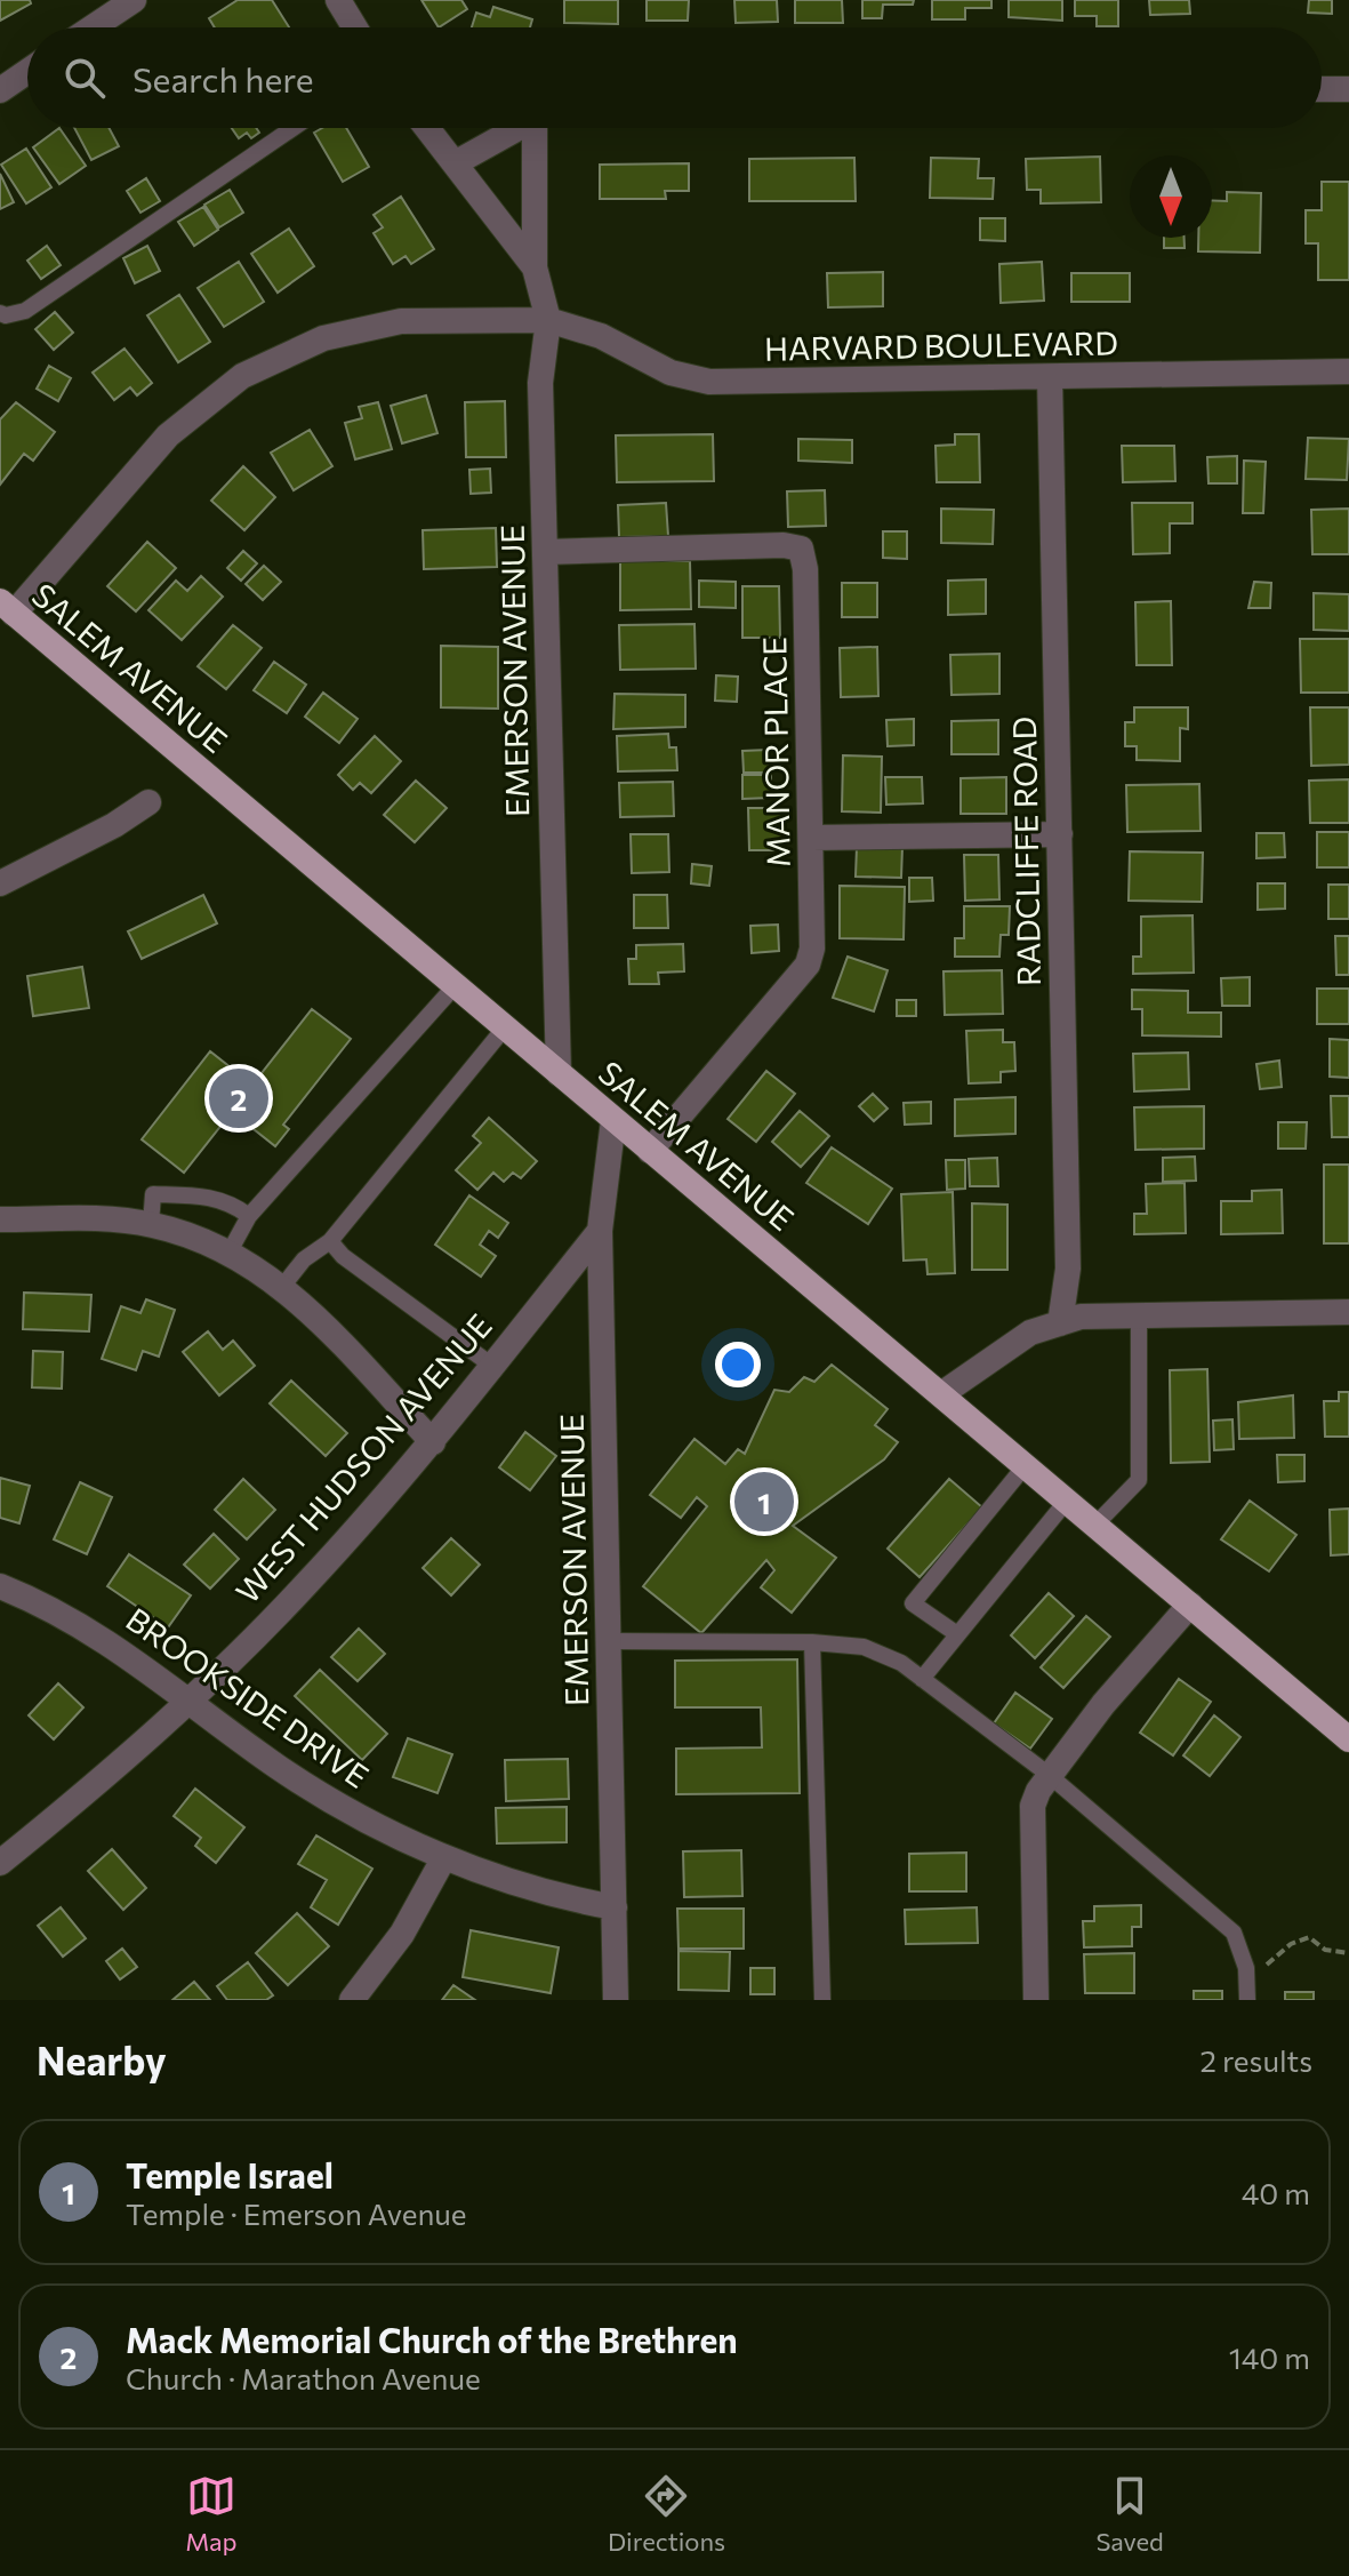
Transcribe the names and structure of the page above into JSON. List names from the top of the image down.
{
  "streets": {
    "main road": ["SALEM AVENUE"],
    "street": [
      "HARVARD BOULEVARD",
      "EMERSON AVENUE",
      "MANOR PLACE",
      "RADCLIFFE ROAD",
      "WEST HUDSON AVENUE",
      "BROOKSIDE DRIVE"
    ]
  },
  "crossings": [
    ["HARVARD BOULEVARD", "SALEM AVENUE"],
    ["HARVARD BOULEVARD", "EMERSON AVENUE"],
    ["HARVARD BOULEVARD", "RADCLIFFE ROAD"],
    ["SALEM AVENUE", "EMERSON AVENUE"],
    ["SALEM AVENUE", "MANOR PLACE"],
    ["EMERSON AVENUE", "MANOR PLACE"],
    ["EMERSON AVENUE", "WEST HUDSON AVENUE"],
    ["EMERSON AVENUE", "BROOKSIDE DRIVE"],
    ["WEST HUDSON AVENUE", "BROOKSIDE DRIVE"]
  ],
  "north": "bottom",
  "page": {
    "search": "Search here",
    "pins": ["2", "1"],
    "heading": ["Nearby", "2 results"],
    "list": [
      {
        "mark": "1",
        "name": "Temple Israel",
        "note": "Temple · Emerson Avenue",
        "value": "40 m"
      },
      {
        "mark": "2",
        "name": "Mack Memorial Church of the Brethren",
        "note": "Church · Marathon Avenue",
        "value": "140 m"
      }
    ],
    "nav": ["Map", "Directions", "Saved"]
  }
}
